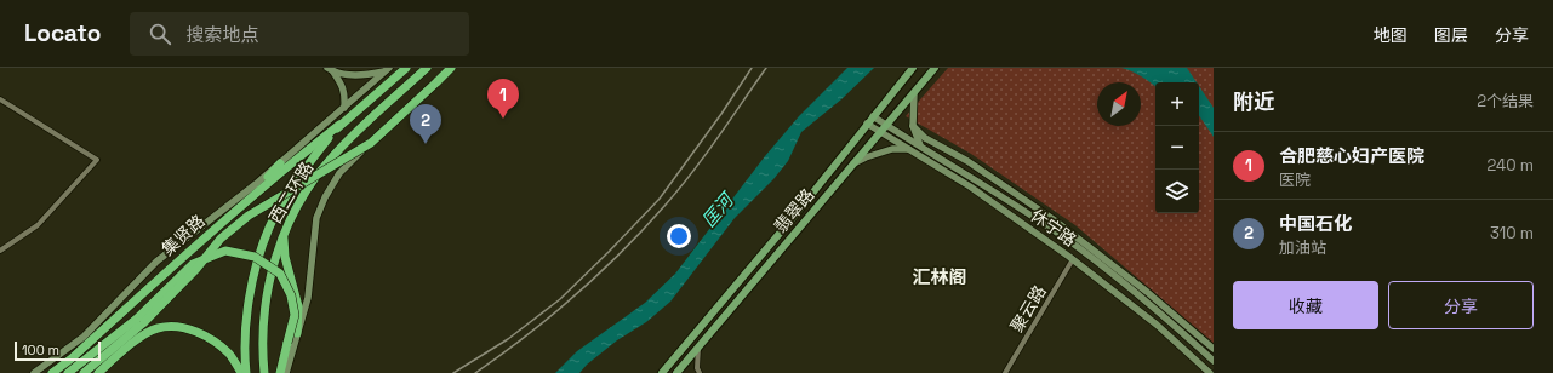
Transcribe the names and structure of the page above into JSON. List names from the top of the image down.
{
  "streets": {
    "highway": ["西二环路", "集贤路"],
    "main road": ["翡翠路"],
    "street": ["休宁路", "聚云路"]
  },
  "crossings": [
    ["西二环路", "集贤路"],
    ["翡翠路", "休宁路"],
    ["休宁路", "聚云路"]
  ],
  "districts": ["汇林阁"],
  "water": ["匡河"],
  "scale_bar": "100 m",
  "north": "top right",
  "page": {
    "header": "Locato",
    "search": "搜索地点",
    "nav": ["地图", "图层", "分享"],
    "heading": ["附近", "2个结果"],
    "pins": ["1", "2"],
    "map_buttons": ["+", "−"],
    "list": [
      {
        "mark": "1",
        "name": "合肥慈心妇产医院",
        "note": "医院",
        "value": "240 m"
      },
      {
        "mark": "2",
        "name": "中国石化",
        "note": "加油站",
        "value": "310 m"
      }
    ],
    "buttons": ["收藏", "分享"],
    "scale": "100 m"
  }
}
